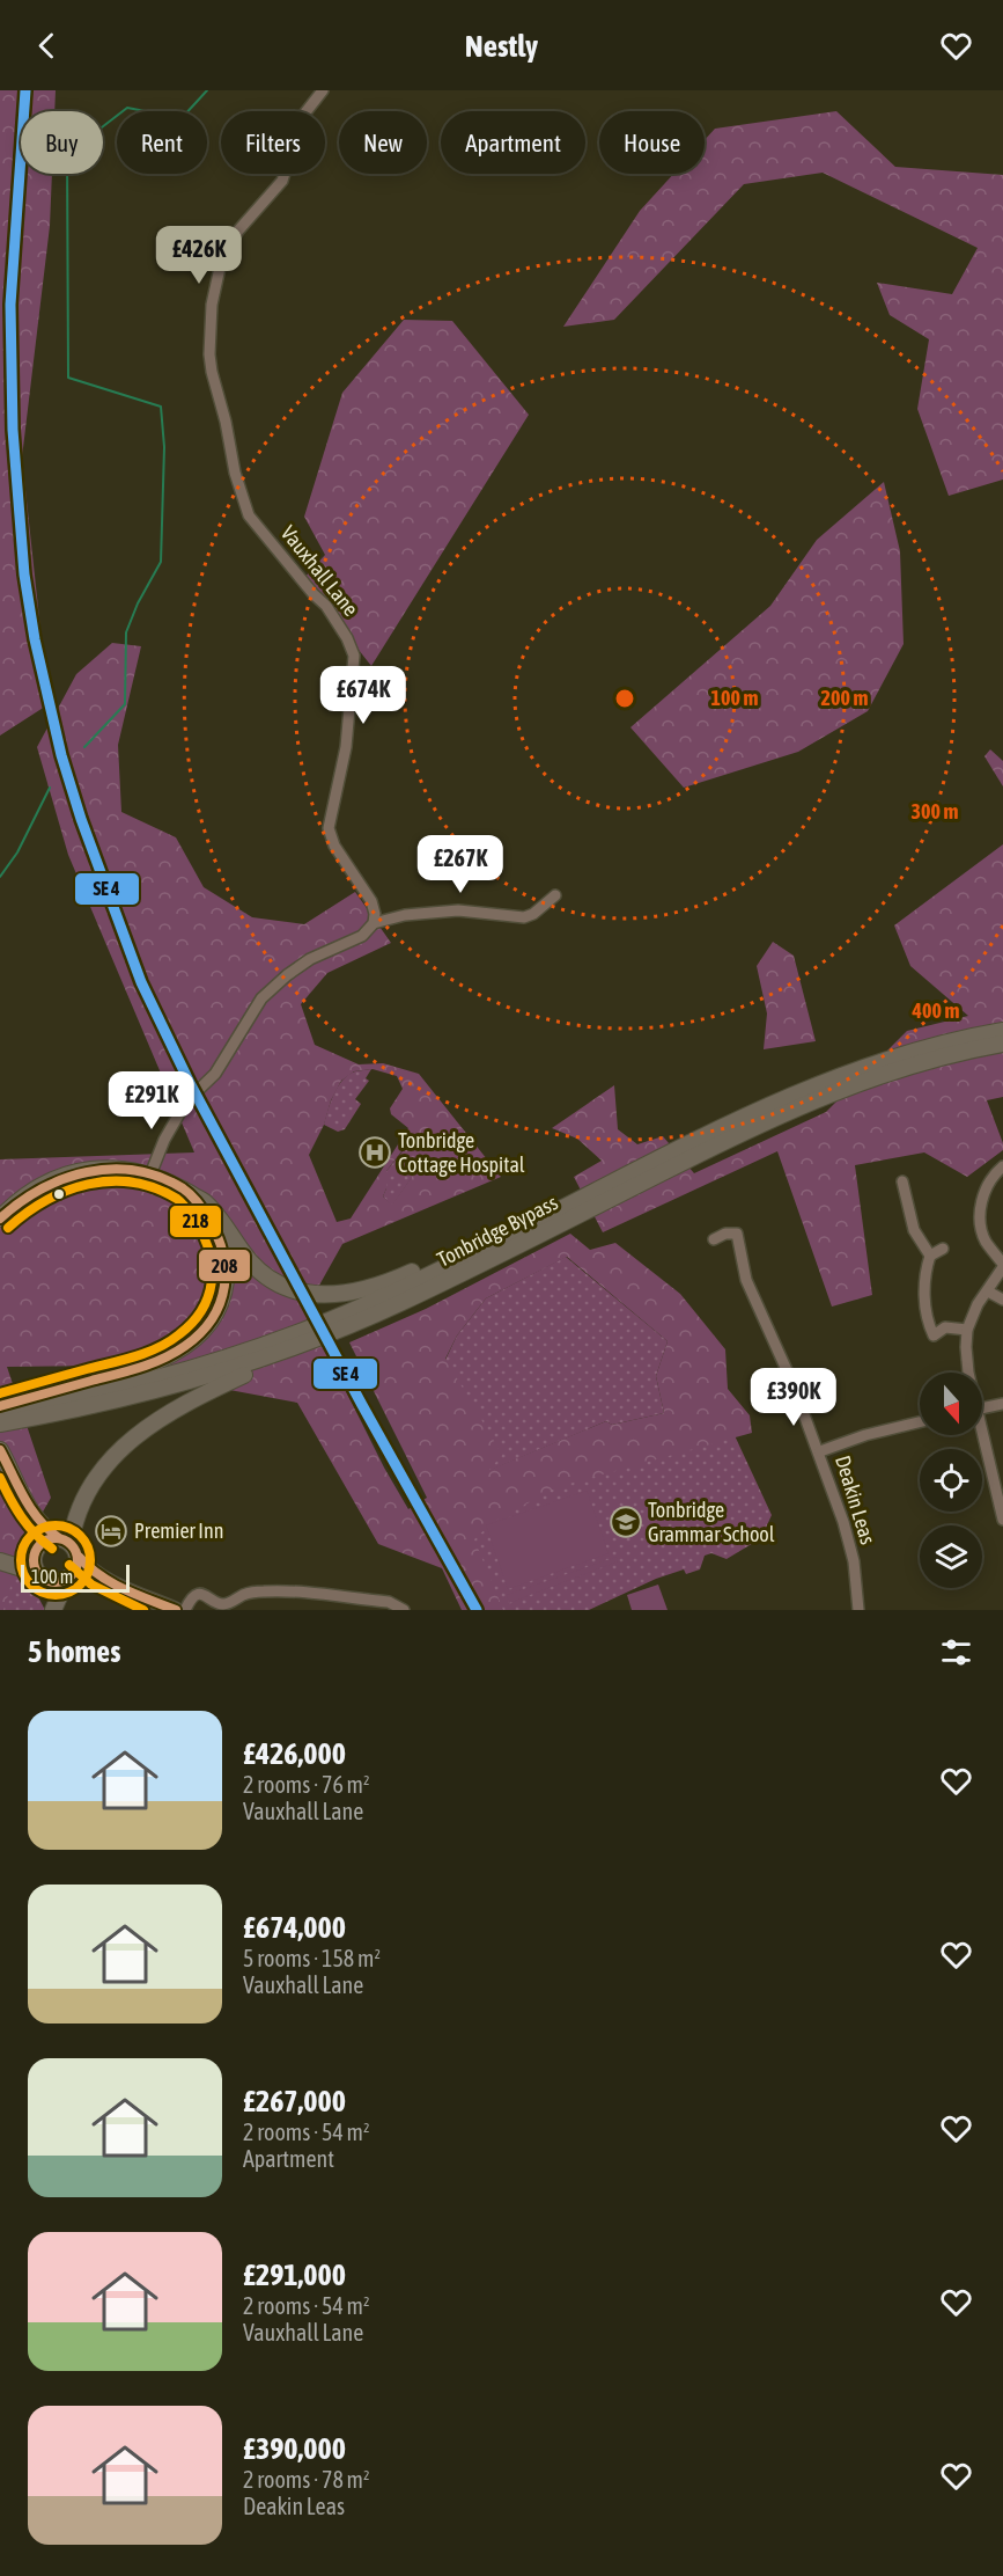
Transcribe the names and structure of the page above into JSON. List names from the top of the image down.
{
  "streets": {
    "highway": ["Tonbridge Bypass"],
    "street": ["Vauxhall Lane", "Deakin Leas"]
  },
  "places": {
    "hospital": ["Tonbridge Cottage Hospital"],
    "school or university": ["Tonbridge Grammar School"],
    "hotel": ["Premier Inn"]
  },
  "lines": ["transit line 208", "transit line 218"],
  "scale_bar": "100 m",
  "north": "bottom",
  "page": {
    "header": "Nestly",
    "chip": [
      "Buy",
      "Rent",
      "Filters",
      "New",
      "Apartment",
      "House"
    ],
    "price": [
      "£426K",
      "£674K",
      "£267K",
      "£291K",
      "£390K"
    ],
    "scale": "100 m",
    "heading": "5 homes",
    "list": [
      {
        "name": "£426,000",
        "note": "2 rooms · 76 m² · Vauxhall Lane"
      },
      {
        "name": "£674,000",
        "note": "5 rooms · 158 m² · Vauxhall Lane"
      },
      {
        "name": "£267,000",
        "note": "2 rooms · 54 m² · Apartment"
      },
      {
        "name": "£291,000",
        "note": "2 rooms · 54 m² · Vauxhall Lane"
      },
      {
        "name": "£390,000",
        "note": "2 rooms · 78 m² · Deakin Leas"
      }
    ]
  },
  "rings": [
    "100 m",
    "200 m",
    "300 m",
    "400 m"
  ]
}
